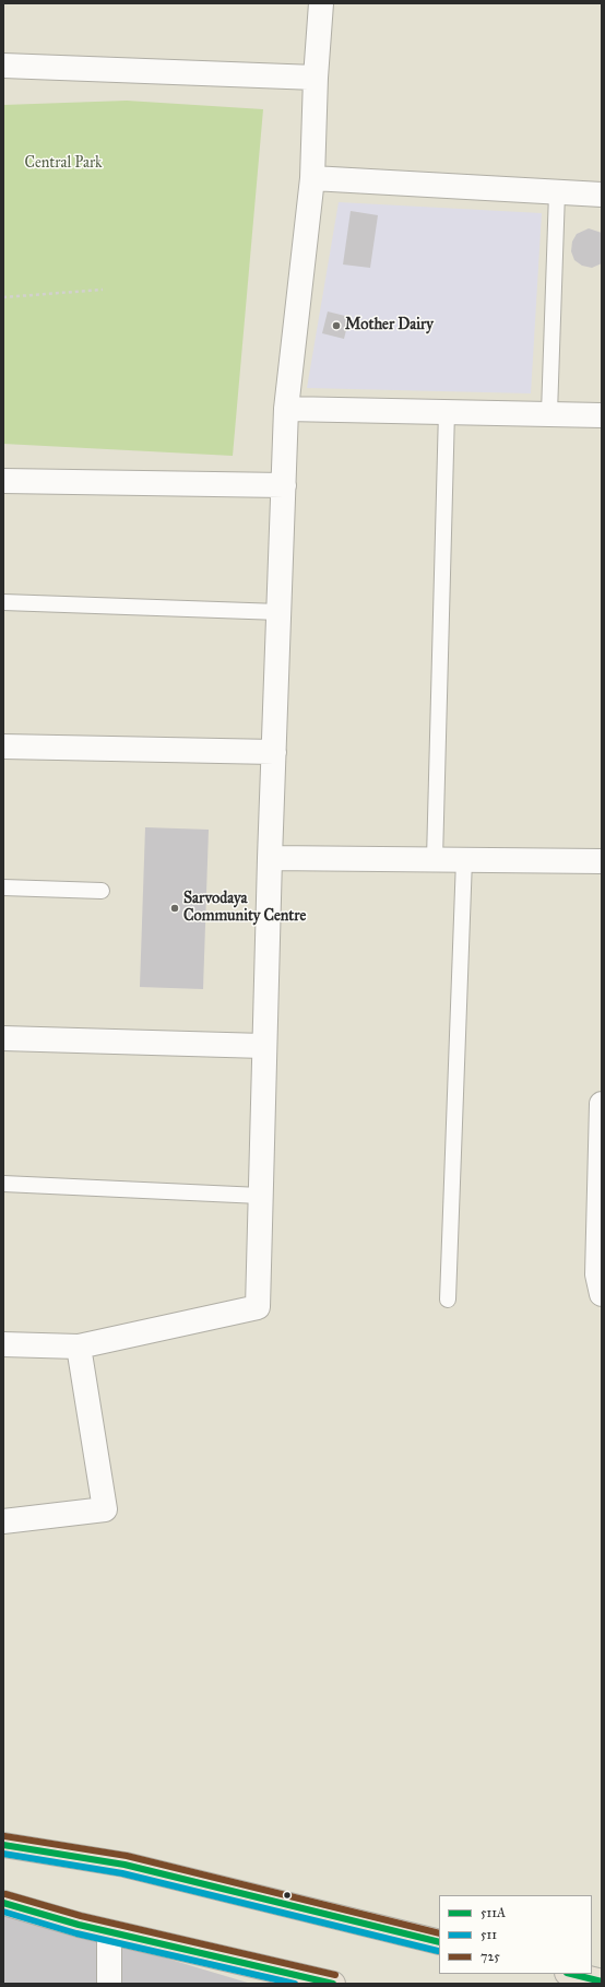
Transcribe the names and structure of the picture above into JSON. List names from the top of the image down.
{
  "parks": ["Central Park"],
  "places": ["Mother Dairy", "Sarvodaya Community Centre"],
  "lines": ["transit line 725", "transit line 511A", "transit line 511"],
  "legend": ["511A", "511", "725"]
}
